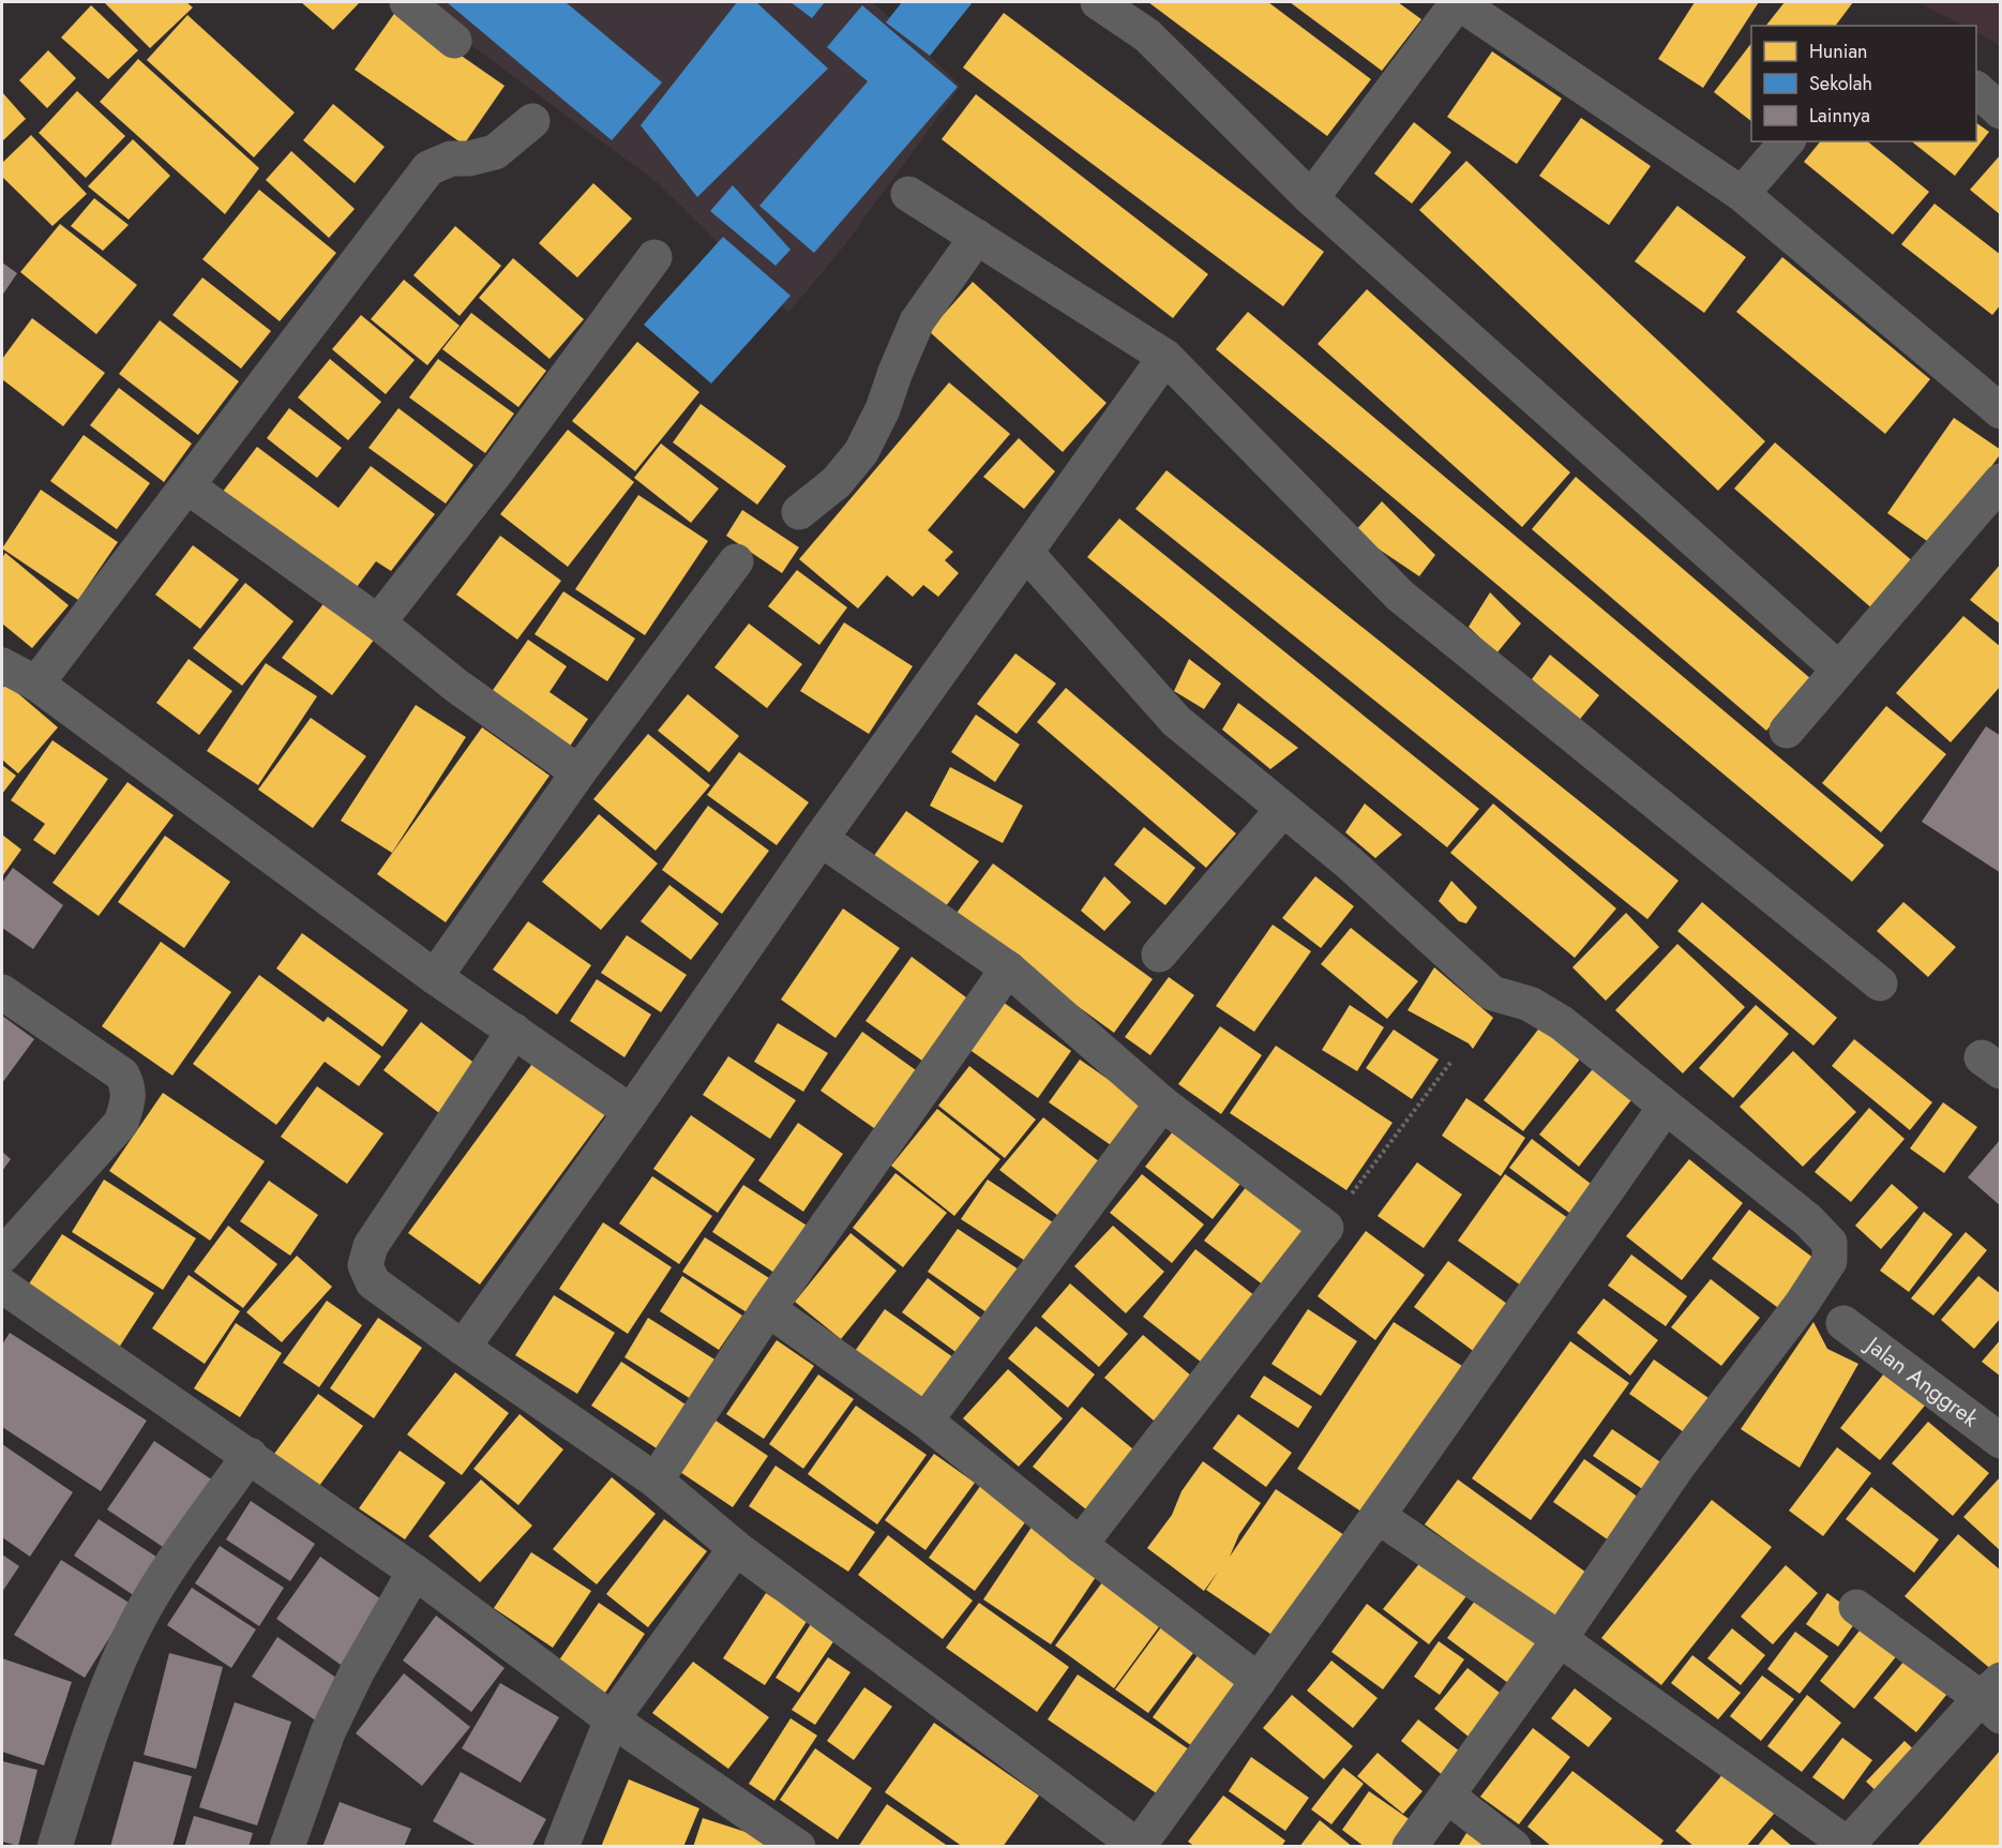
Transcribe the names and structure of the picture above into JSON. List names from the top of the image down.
{
  "streets": {
    "street": ["Jalan Anggrek"]
  },
  "legend": ["Hunian", "Sekolah", "Lainnya"]
}
